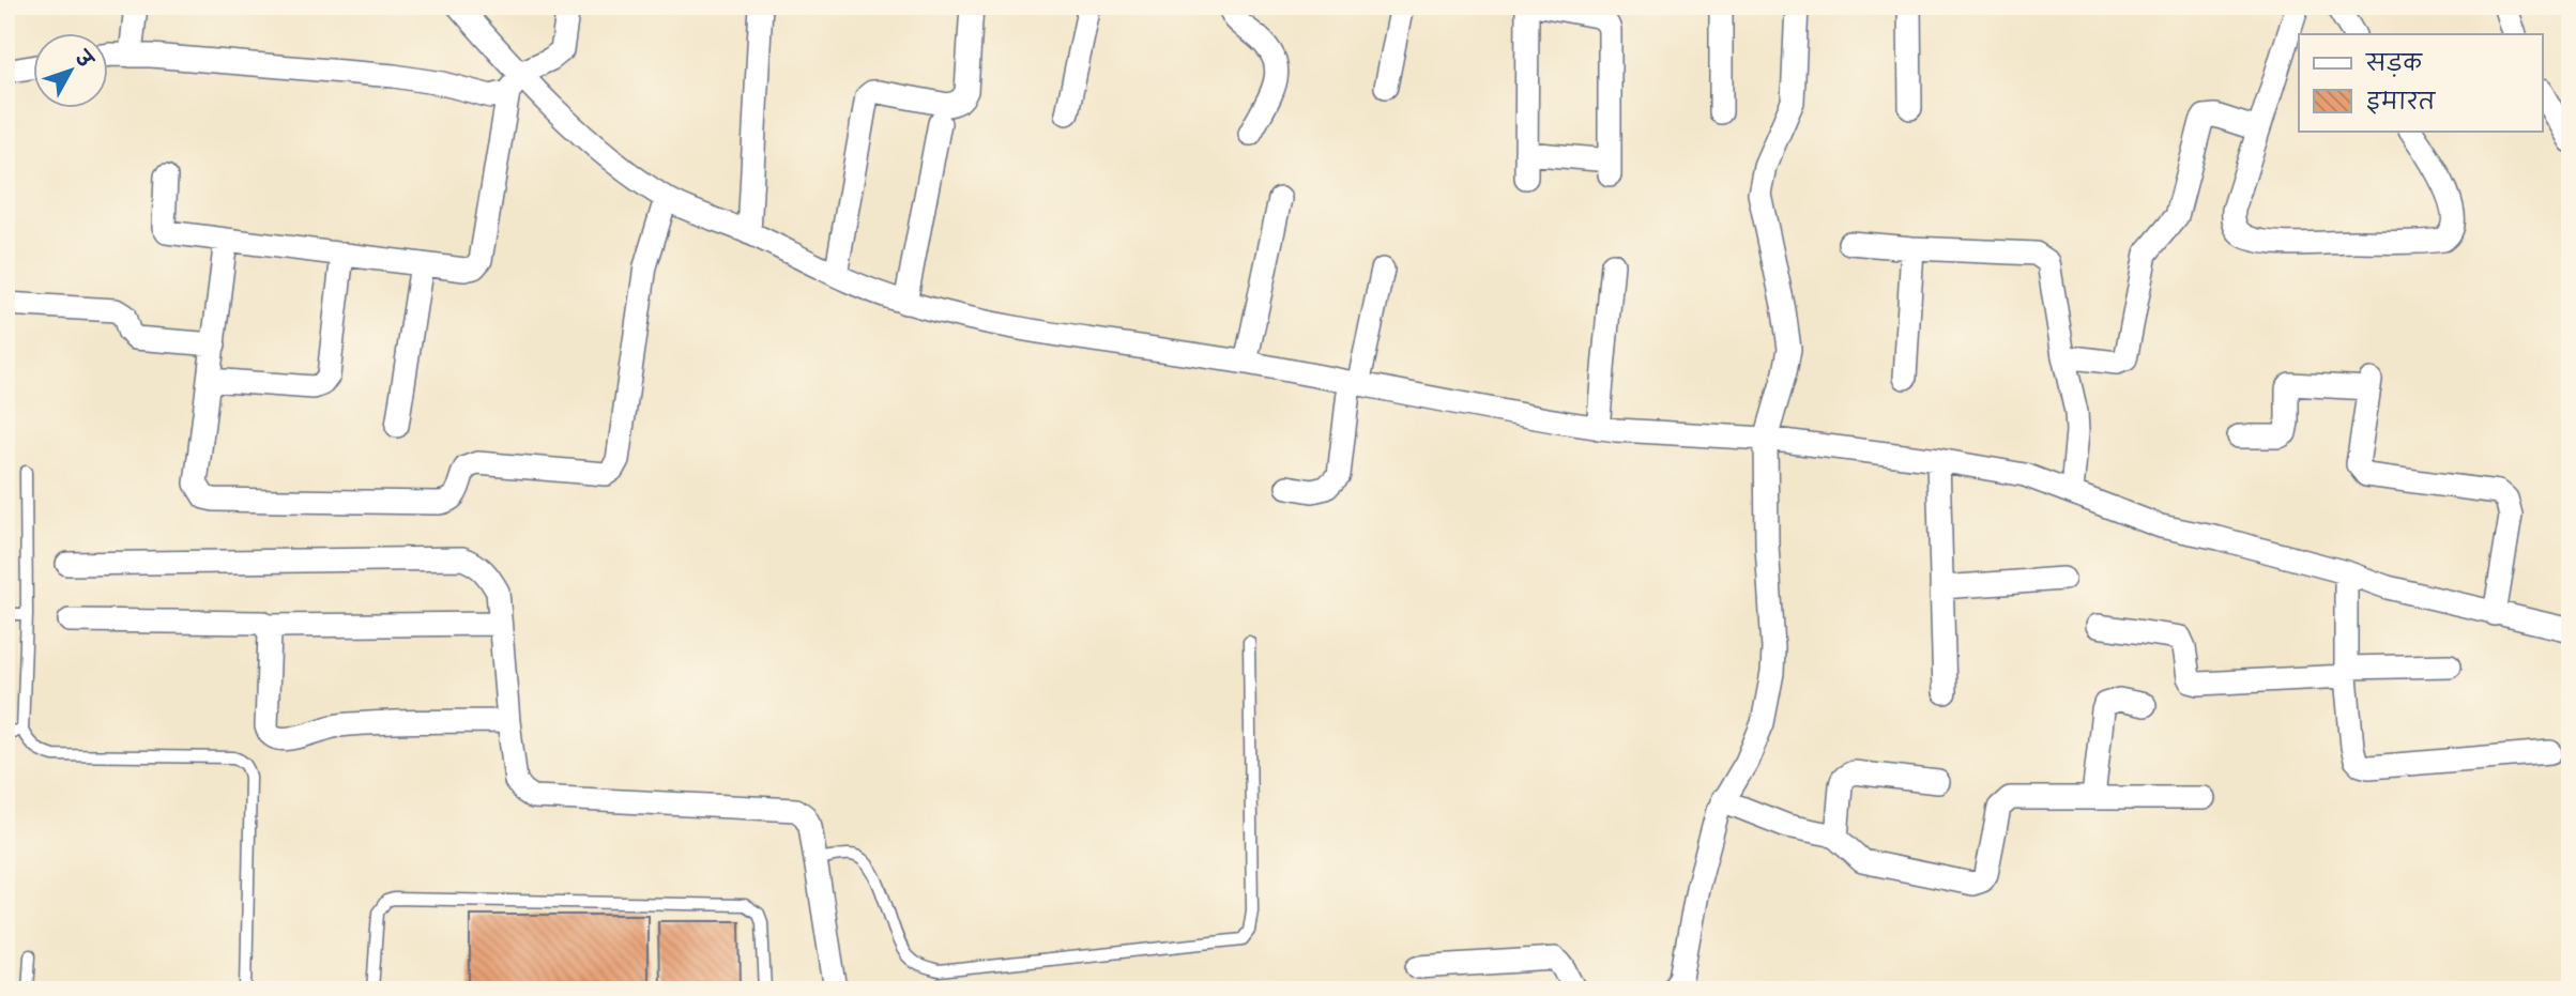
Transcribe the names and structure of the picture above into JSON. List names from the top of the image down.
{
  "legend": ["सड़क", "इमारत"],
  "north": "top right"
}
